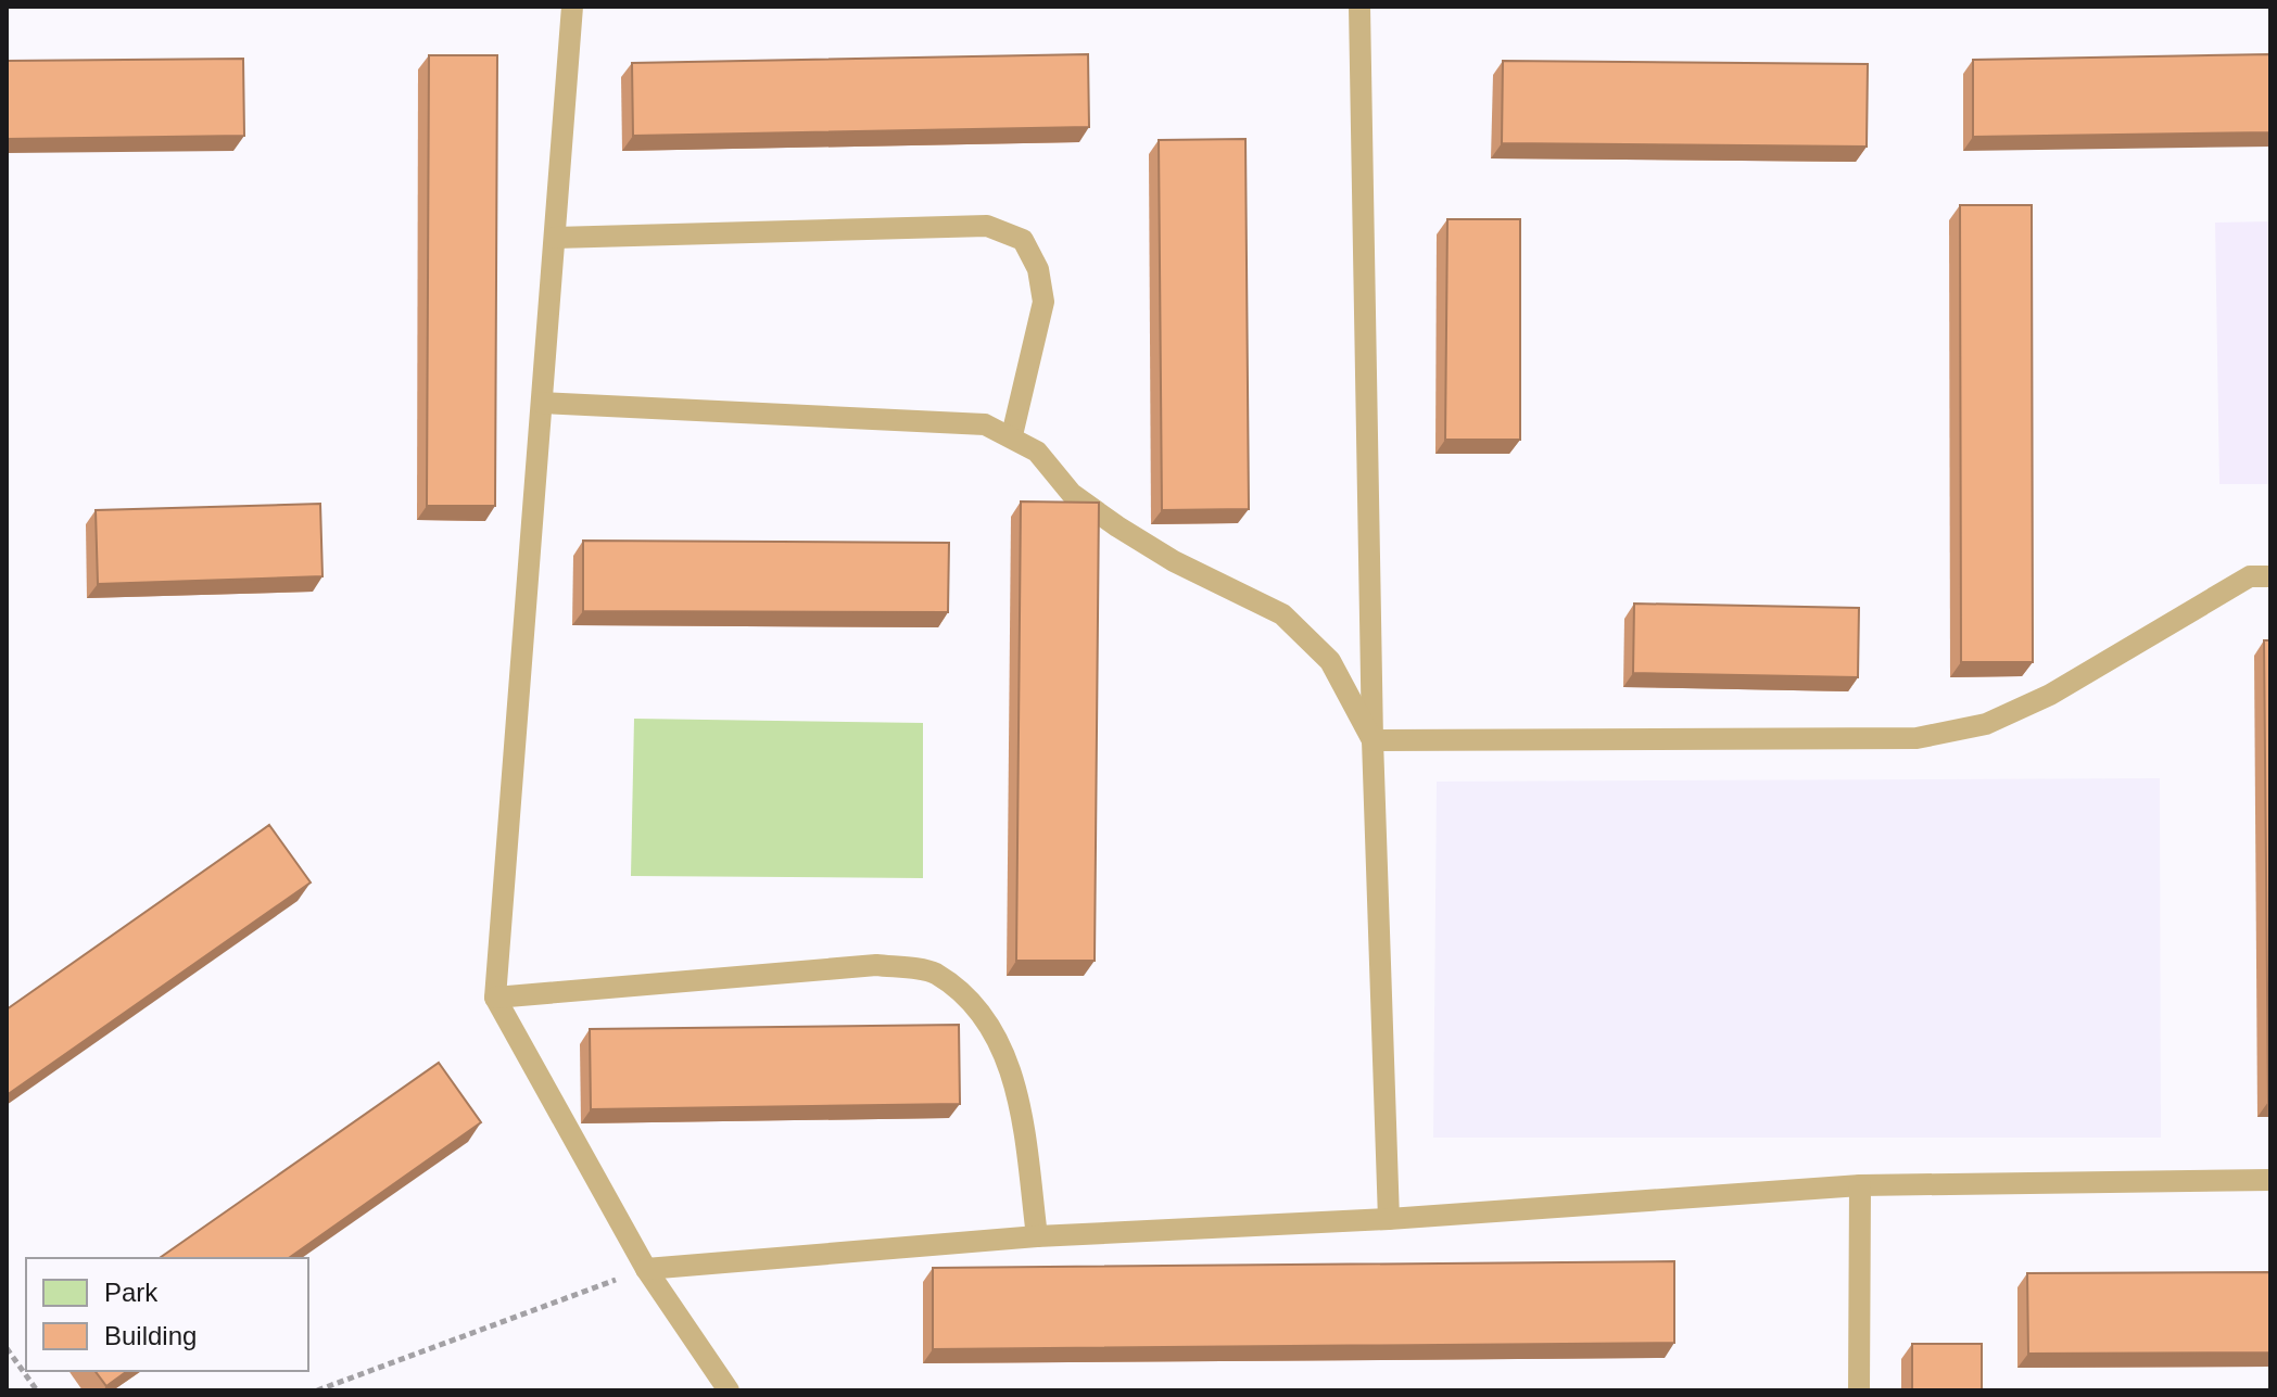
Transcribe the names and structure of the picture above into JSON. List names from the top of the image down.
{
  "legend": ["Park", "Building"]
}
